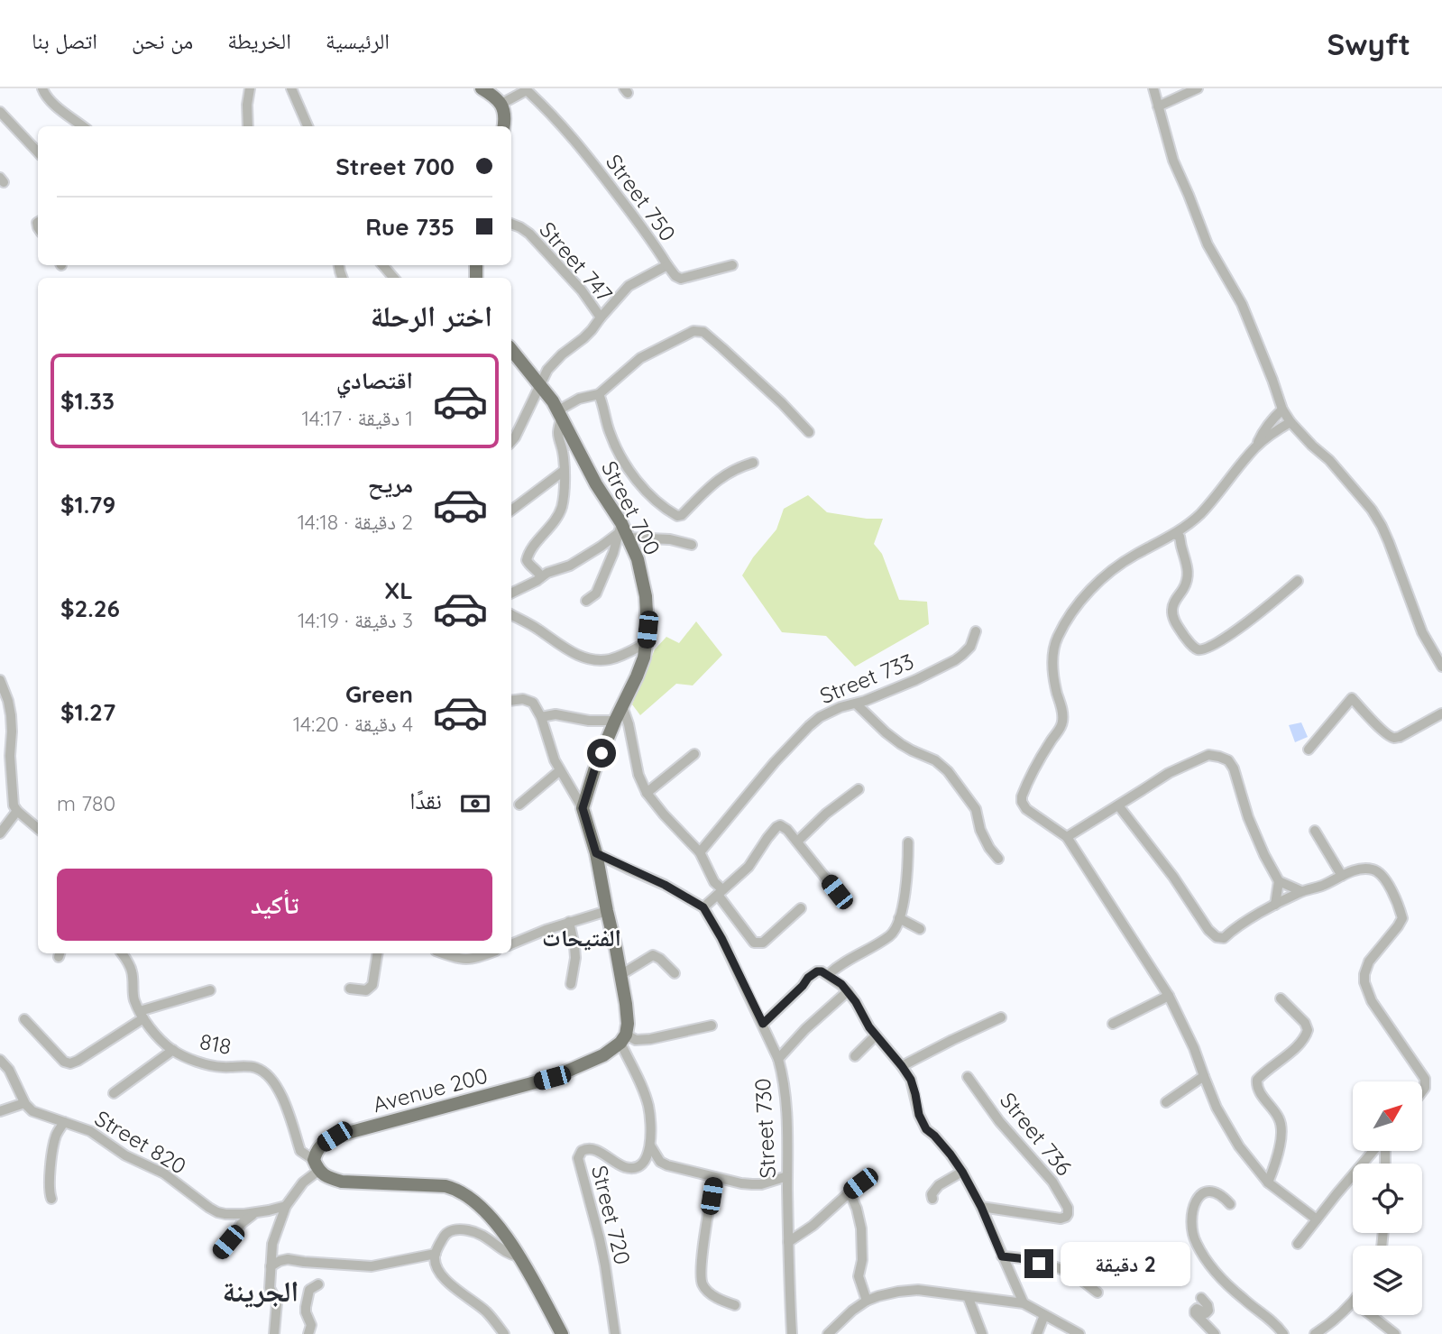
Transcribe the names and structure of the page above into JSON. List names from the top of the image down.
{
  "streets": {
    "main road": ["Street 700", "Avenue 200"],
    "street": [
      "Street 750",
      "Street 747",
      "Street 733",
      "818",
      "Street 730",
      "Street 736",
      "Street 820",
      "Street 720"
    ]
  },
  "crossings": [
    ["Street 750", "Street 747"],
    ["Street 747", "Street 700"],
    ["818", "Avenue 200"]
  ],
  "districts": ["الفتيحات", "الجرينة"],
  "north": "top right",
  "page": {
    "header": "Swyft",
    "nav": [
      "الرئيسية",
      "الخريطة",
      "من نحن",
      "اتصل بنا"
    ],
    "banner": ["Street 700", "Rue 735"],
    "heading": "اختر الرحلة",
    "list": [
      {
        "name": "اقتصادي",
        "note": "1 دقيقة · 14:17",
        "value": "$1.33"
      },
      {
        "name": "مريح",
        "note": "2 دقيقة · 14:18",
        "value": "$1.79"
      },
      {
        "name": "XL",
        "note": "3 دقيقة · 14:19",
        "value": "$2.26"
      },
      {
        "name": "Green",
        "note": "4 دقيقة · 14:20",
        "value": "$1.27"
      }
    ],
    "pay": ["نقدًا", "780 m"],
    "buttons": "تأكيد",
    "bubble": "2 دقيقة"
  }
}
